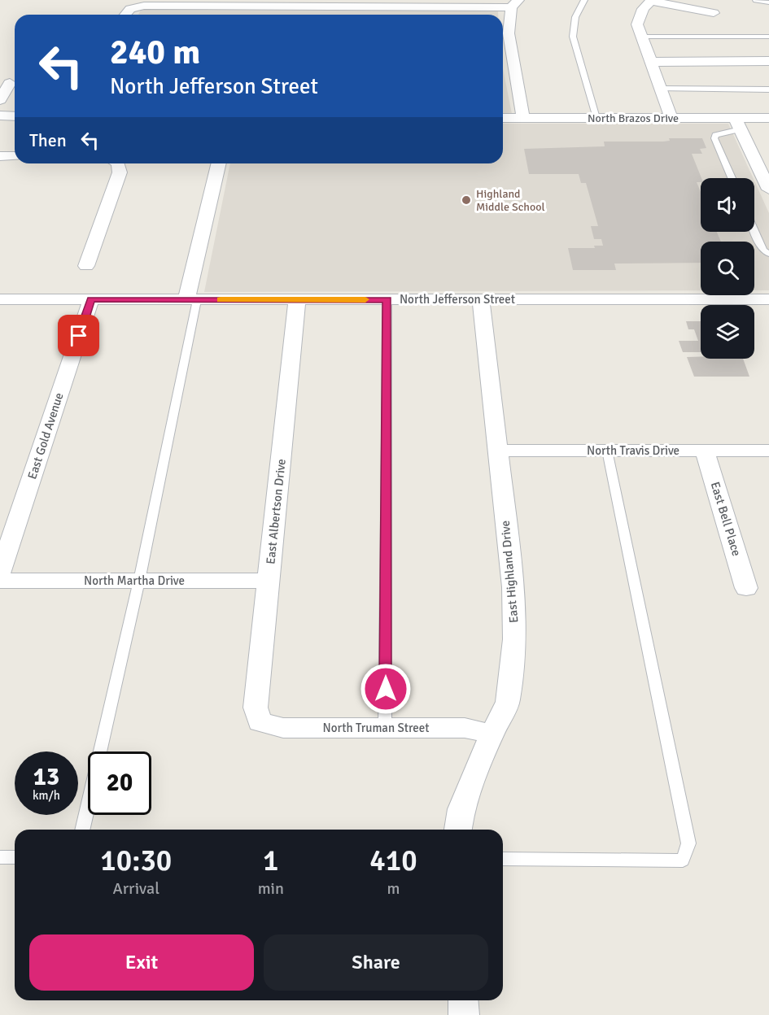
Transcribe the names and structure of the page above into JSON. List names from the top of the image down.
{
  "streets": {
    "street": [
      "North Brazos Drive",
      "North Jefferson Street",
      "East Gold Avenue",
      "North Travis Drive",
      "East Albertson Drive",
      "East Bell Place",
      "East Highland Drive",
      "North Martha Drive",
      "North Truman Street"
    ]
  },
  "crossings": [
    ["North Jefferson Street", "East Gold Avenue"],
    ["North Jefferson Street", "East Albertson Drive"],
    ["North Jefferson Street", "East Highland Drive"],
    ["North Travis Drive", "East Bell Place"],
    ["North Travis Drive", "East Highland Drive"],
    ["East Albertson Drive", "North Martha Drive"],
    ["East Albertson Drive", "North Truman Street"],
    ["East Highland Drive", "North Truman Street"]
  ],
  "places": ["Highland Middle School"],
  "page": {
    "turn": ["240 m", "North Jefferson Street"],
    "then": "Then",
    "speed": "13 km/h",
    "limit": "20",
    "eta": [
      "10:30",
      "Arrival",
      "1",
      "min",
      "410",
      "m"
    ],
    "buttons": ["Exit", "Share"]
  }
}
